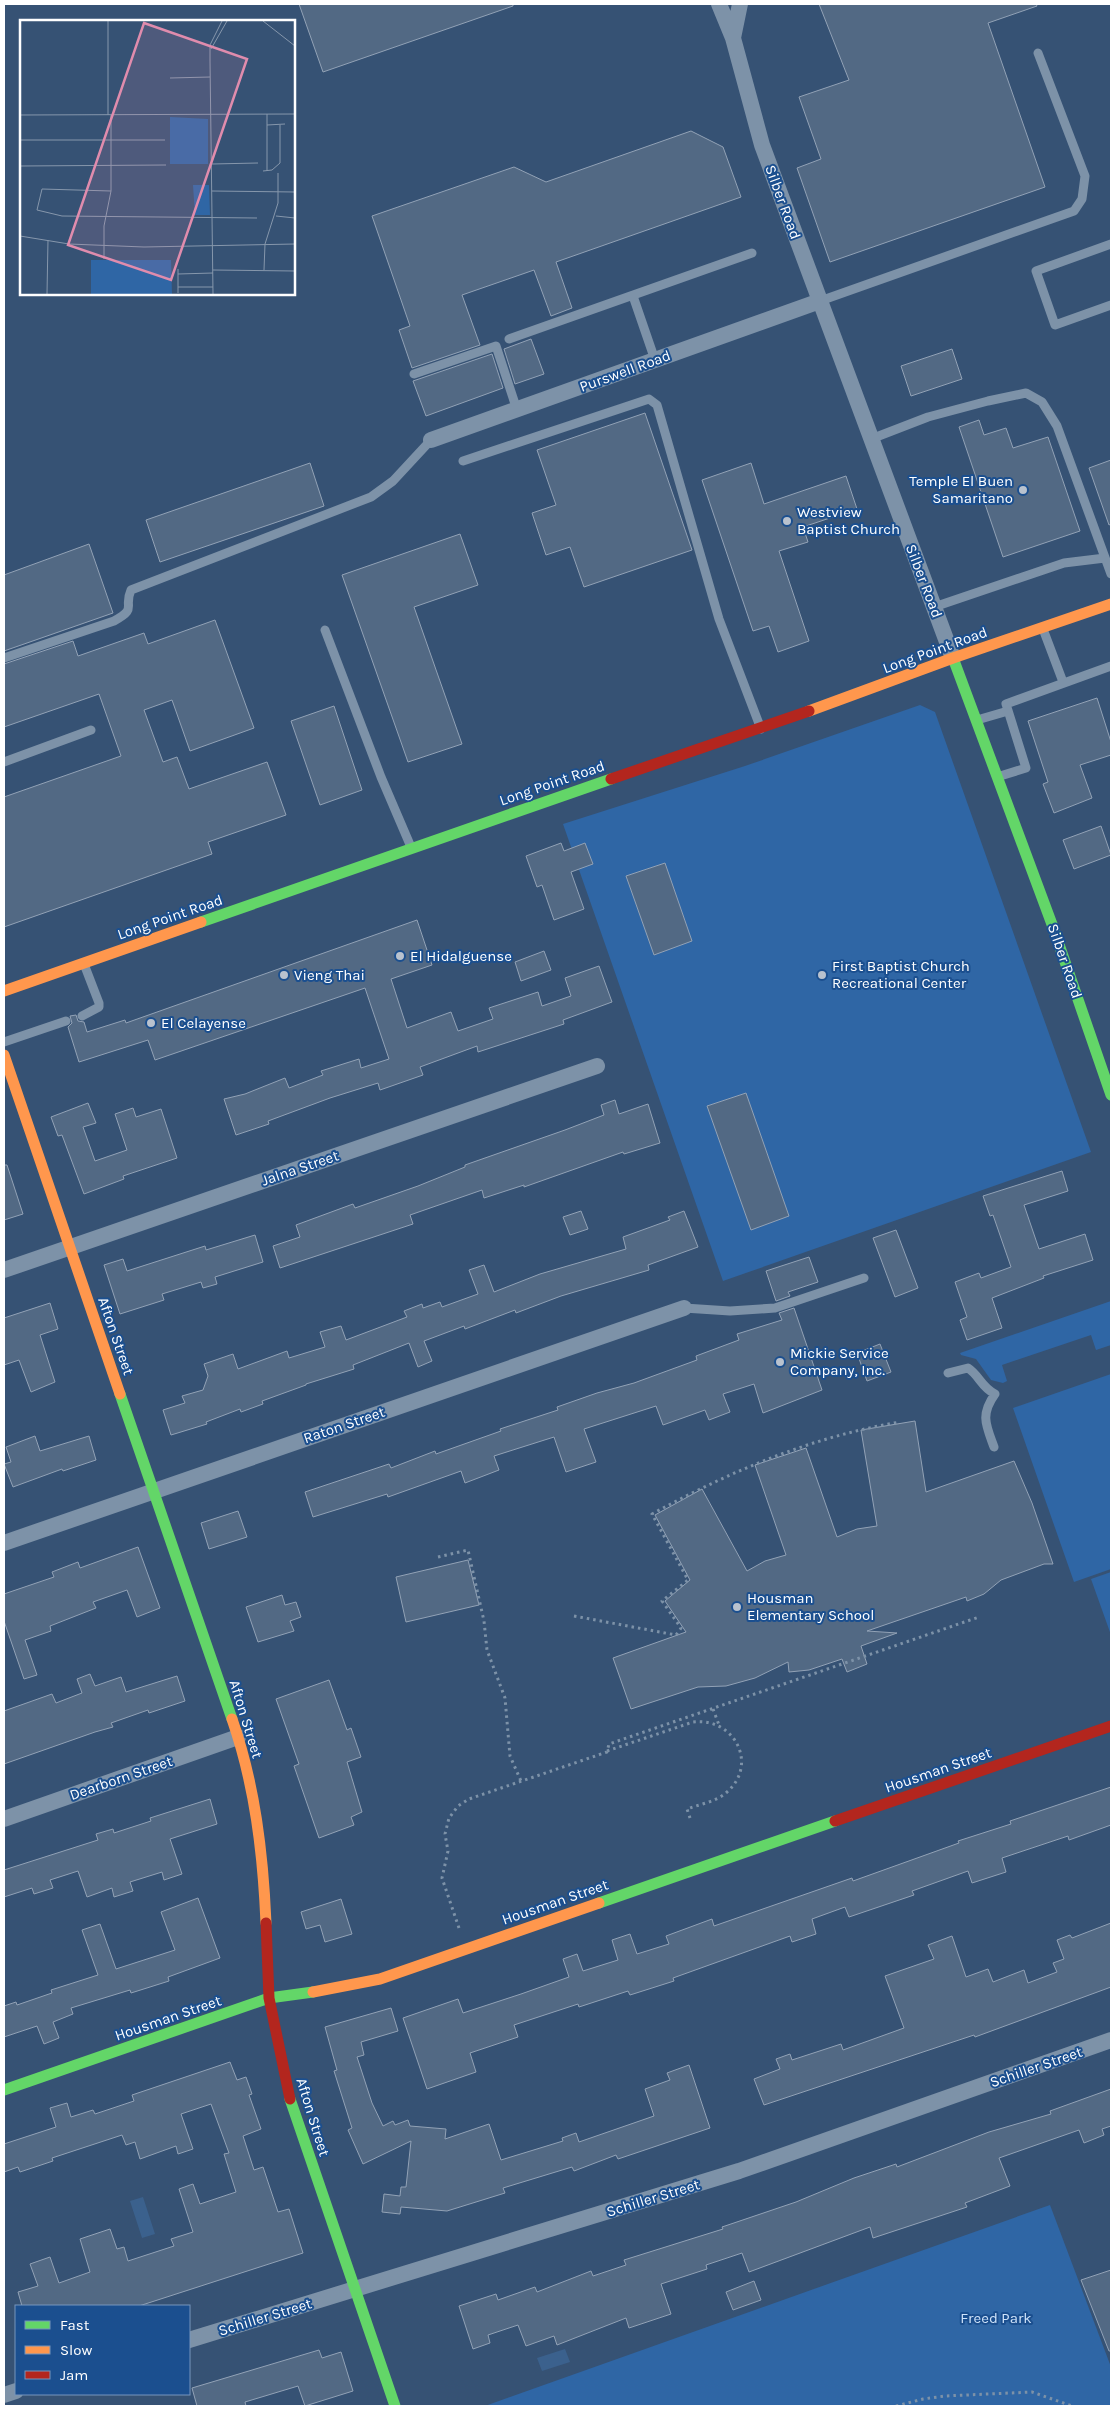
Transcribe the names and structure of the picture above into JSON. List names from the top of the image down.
{
  "streets": {
    "street": [
      "Silber Road",
      "Purswell Road",
      "Long Point Road",
      "Jalna Street",
      "Afton Street",
      "Raton Street",
      "Housman Street",
      "Dearborn Street",
      "Schiller Street"
    ]
  },
  "crossings": [
    ["Silber Road", "Purswell Road"],
    ["Silber Road", "Long Point Road"],
    ["Jalna Street", "Afton Street"],
    ["Afton Street", "Raton Street"],
    ["Afton Street", "Housman Street"],
    ["Afton Street", "Dearborn Street"],
    ["Afton Street", "Schiller Street"]
  ],
  "parks": ["Freed Park"],
  "places": [
    "Temple El Buen Samaritano",
    "Westview Baptist Church",
    "El Hidalguense",
    "Vieng Thai",
    "First Baptist Church Recreational Center",
    "El Celayense",
    "Mickie Service Company, Inc.",
    "Housman Elementary School"
  ],
  "legend": ["Fast", "Slow", "Jam"]
}
